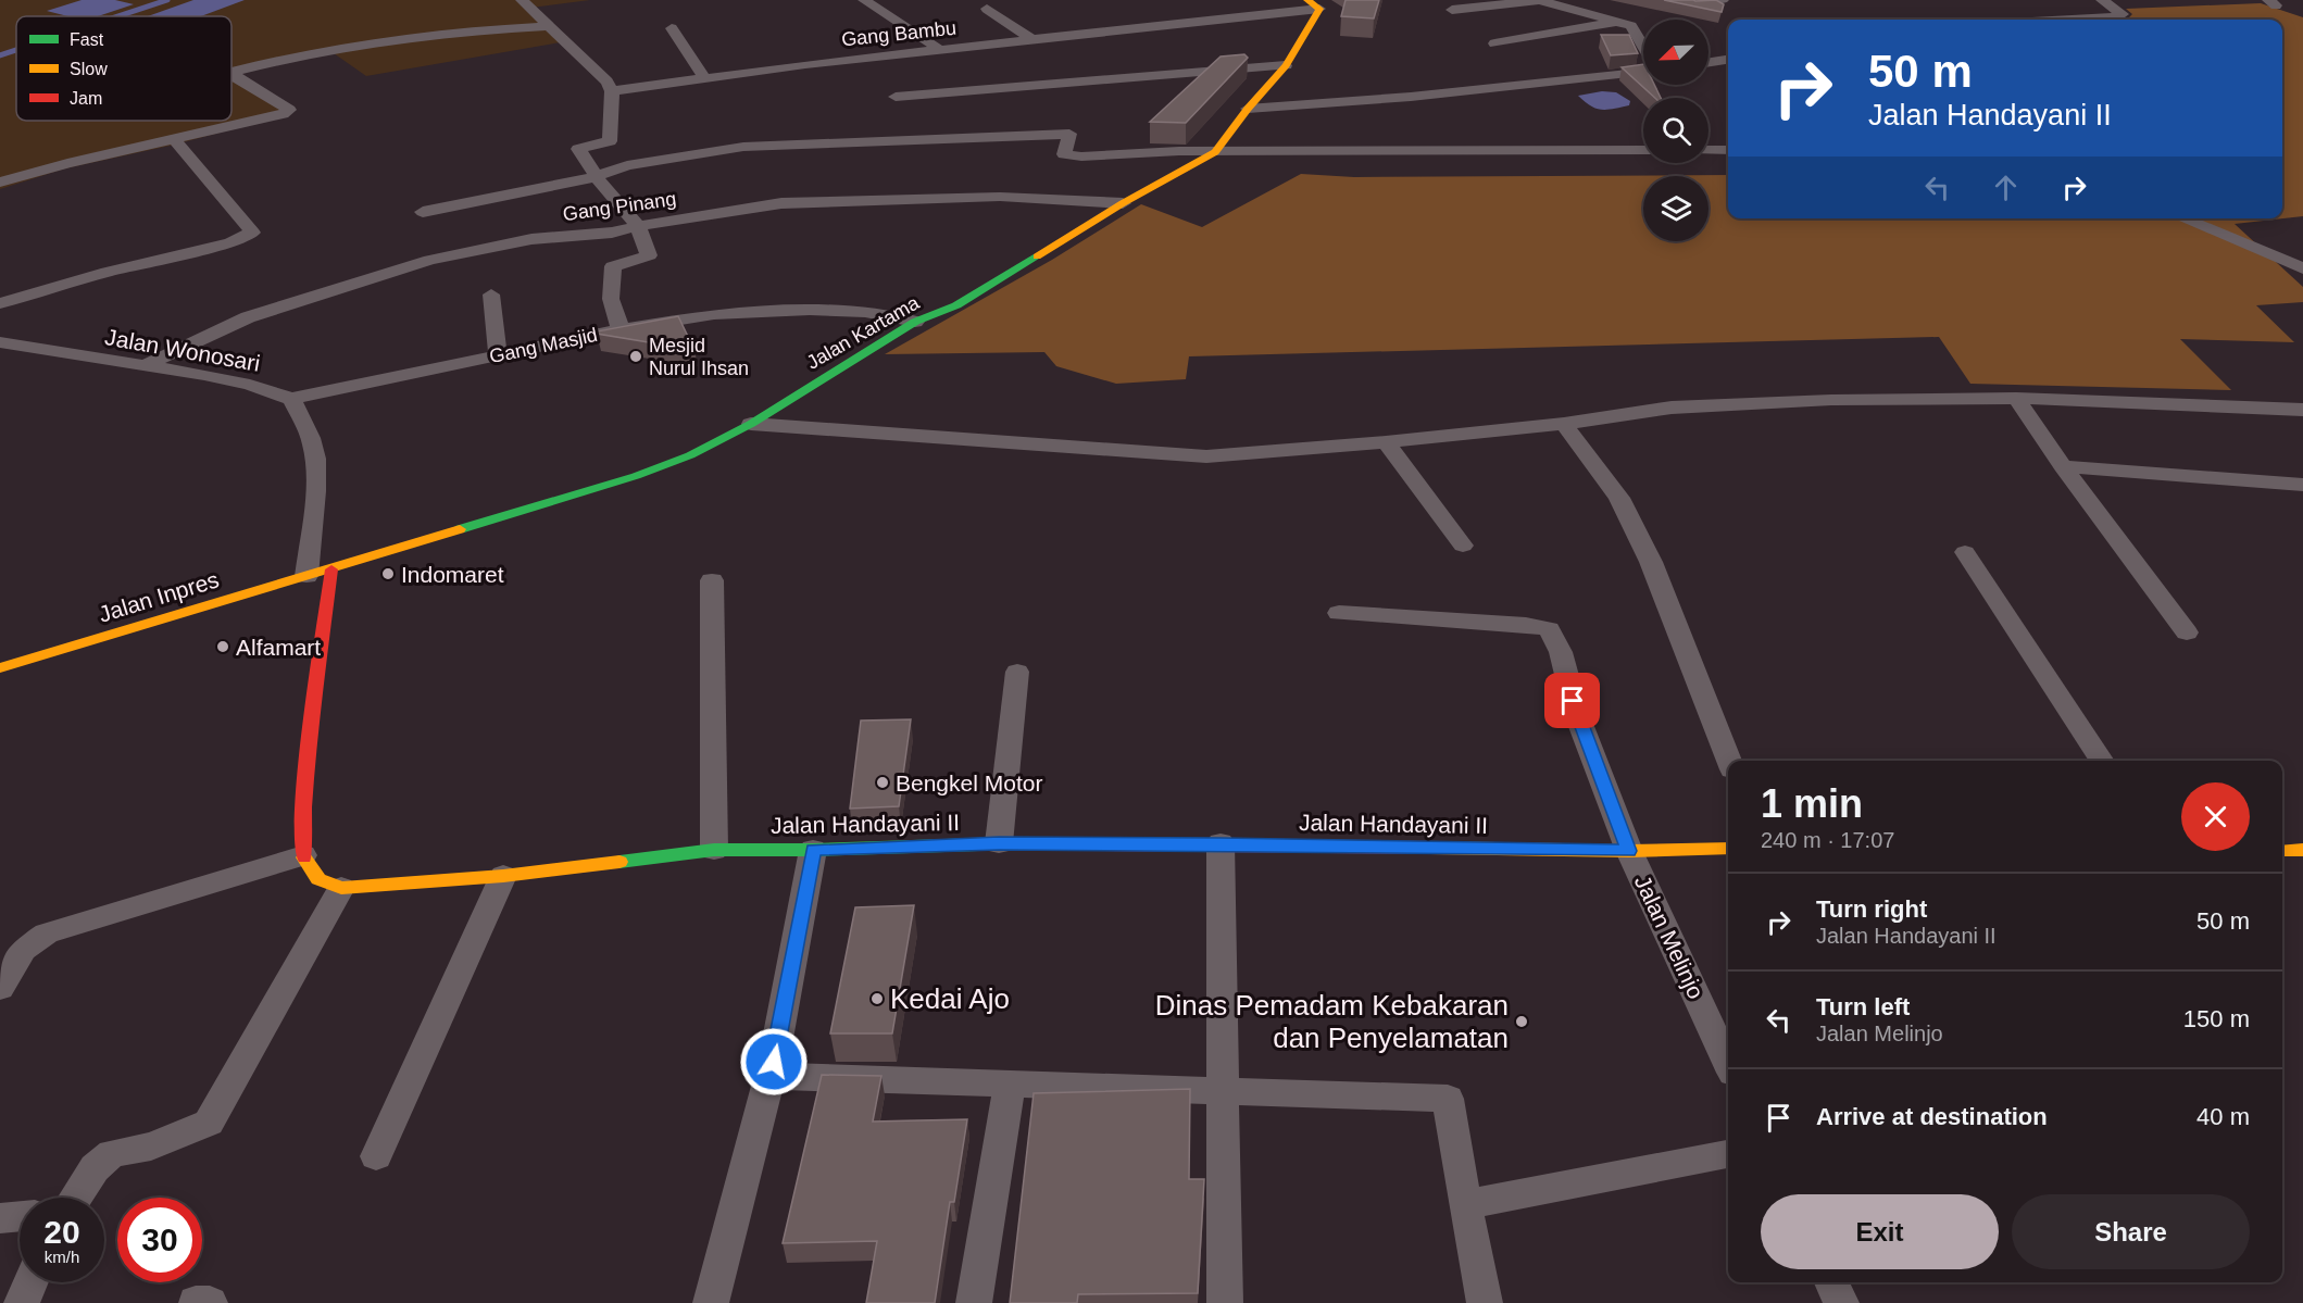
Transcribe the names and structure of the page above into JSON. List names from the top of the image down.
{
  "streets": {
    "main road": ["Jalan Kartama", "Jalan Inpres", "Jalan Handayani II"],
    "street": [
      "Gang Bambu",
      "Gang Pinang",
      "Gang Masjid",
      "Jalan Wonosari",
      "Jalan Melinjo"
    ]
  },
  "crossings": [
    ["Gang Bambu", "Jalan Kartama"],
    ["Gang Pinang", "Jalan Kartama"],
    ["Gang Pinang", "Jalan Wonosari"],
    ["Jalan Kartama", "Gang Masjid"],
    ["Jalan Kartama", "Jalan Inpres"],
    ["Gang Masjid", "Jalan Wonosari"],
    ["Jalan Handayani II", "Jalan Melinjo"]
  ],
  "places": [
    "Mesjid Nurul Ihsan",
    "Indomaret",
    "Alfamart",
    "Bengkel Motor",
    "Kedai Ajo",
    "Dinas Pemadam Kebakaran dan Penyelamatan"
  ],
  "legend": ["Fast", "Slow", "Jam"],
  "north": "bottom left",
  "page": {
    "turn": ["50 m", "Jalan Handayani II"],
    "heading": ["1 min", "240 m · 17:07"],
    "list": [
      {
        "name": "Turn right",
        "note": "Jalan Handayani II",
        "value": "50 m"
      },
      {
        "name": "Turn left",
        "note": "Jalan Melinjo",
        "value": "150 m"
      },
      {
        "name": "Arrive at destination",
        "value": "40 m"
      }
    ],
    "buttons": ["Exit", "Share"],
    "speed": "20 km/h",
    "limit": "30"
  }
}
